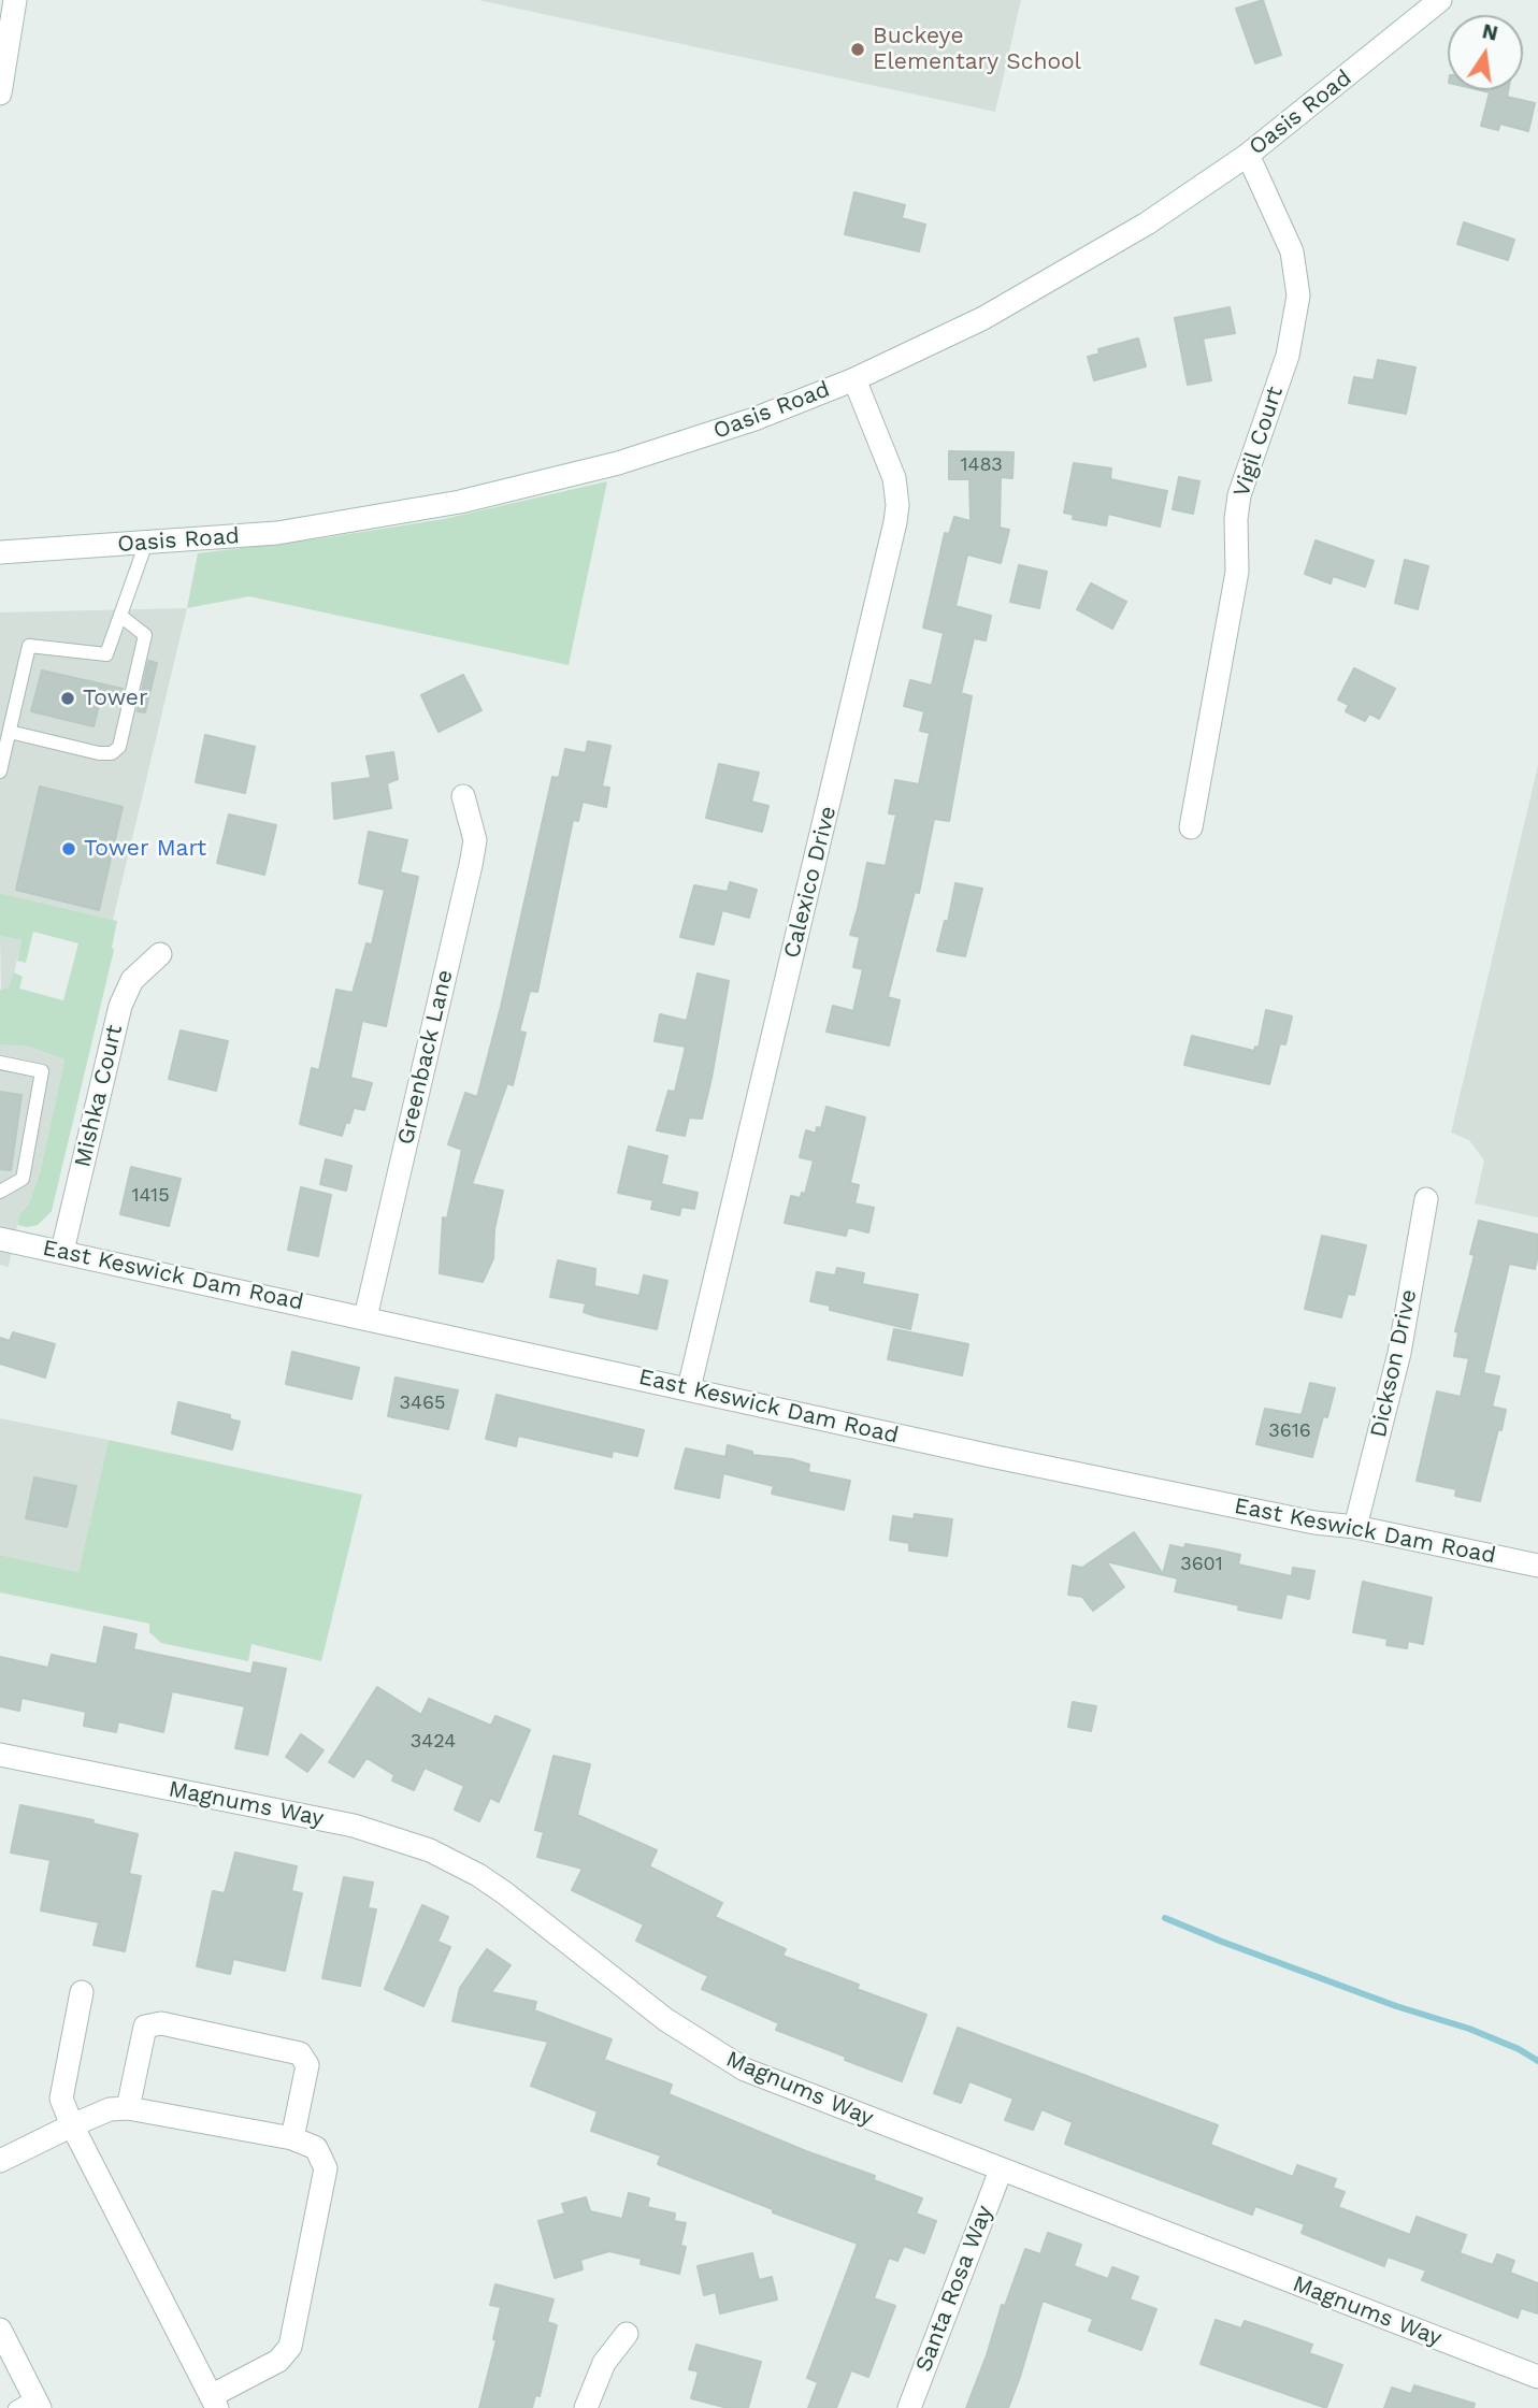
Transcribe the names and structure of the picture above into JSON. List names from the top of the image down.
{
  "streets": {
    "street": [
      "Oasis Road",
      "Vigil Court",
      "Calexico Drive",
      "Greenback Lane",
      "Mishka Court",
      "East Keswick Dam Road",
      "Dickson Drive",
      "Magnums Way",
      "Santa Rosa Way"
    ]
  },
  "crossings": [
    ["Oasis Road", "Vigil Court"],
    ["Oasis Road", "Calexico Drive"],
    ["Calexico Drive", "East Keswick Dam Road"],
    ["Greenback Lane", "East Keswick Dam Road"],
    ["Mishka Court", "East Keswick Dam Road"],
    ["East Keswick Dam Road", "Dickson Drive"],
    ["Magnums Way", "Santa Rosa Way"]
  ],
  "places": ["Buckeye Elementary School", "Tower", "Tower Mart"],
  "house_numbers": [
    "1483",
    "1415",
    "3465",
    "3616",
    "3601",
    "3424"
  ],
  "north": "top"
}
